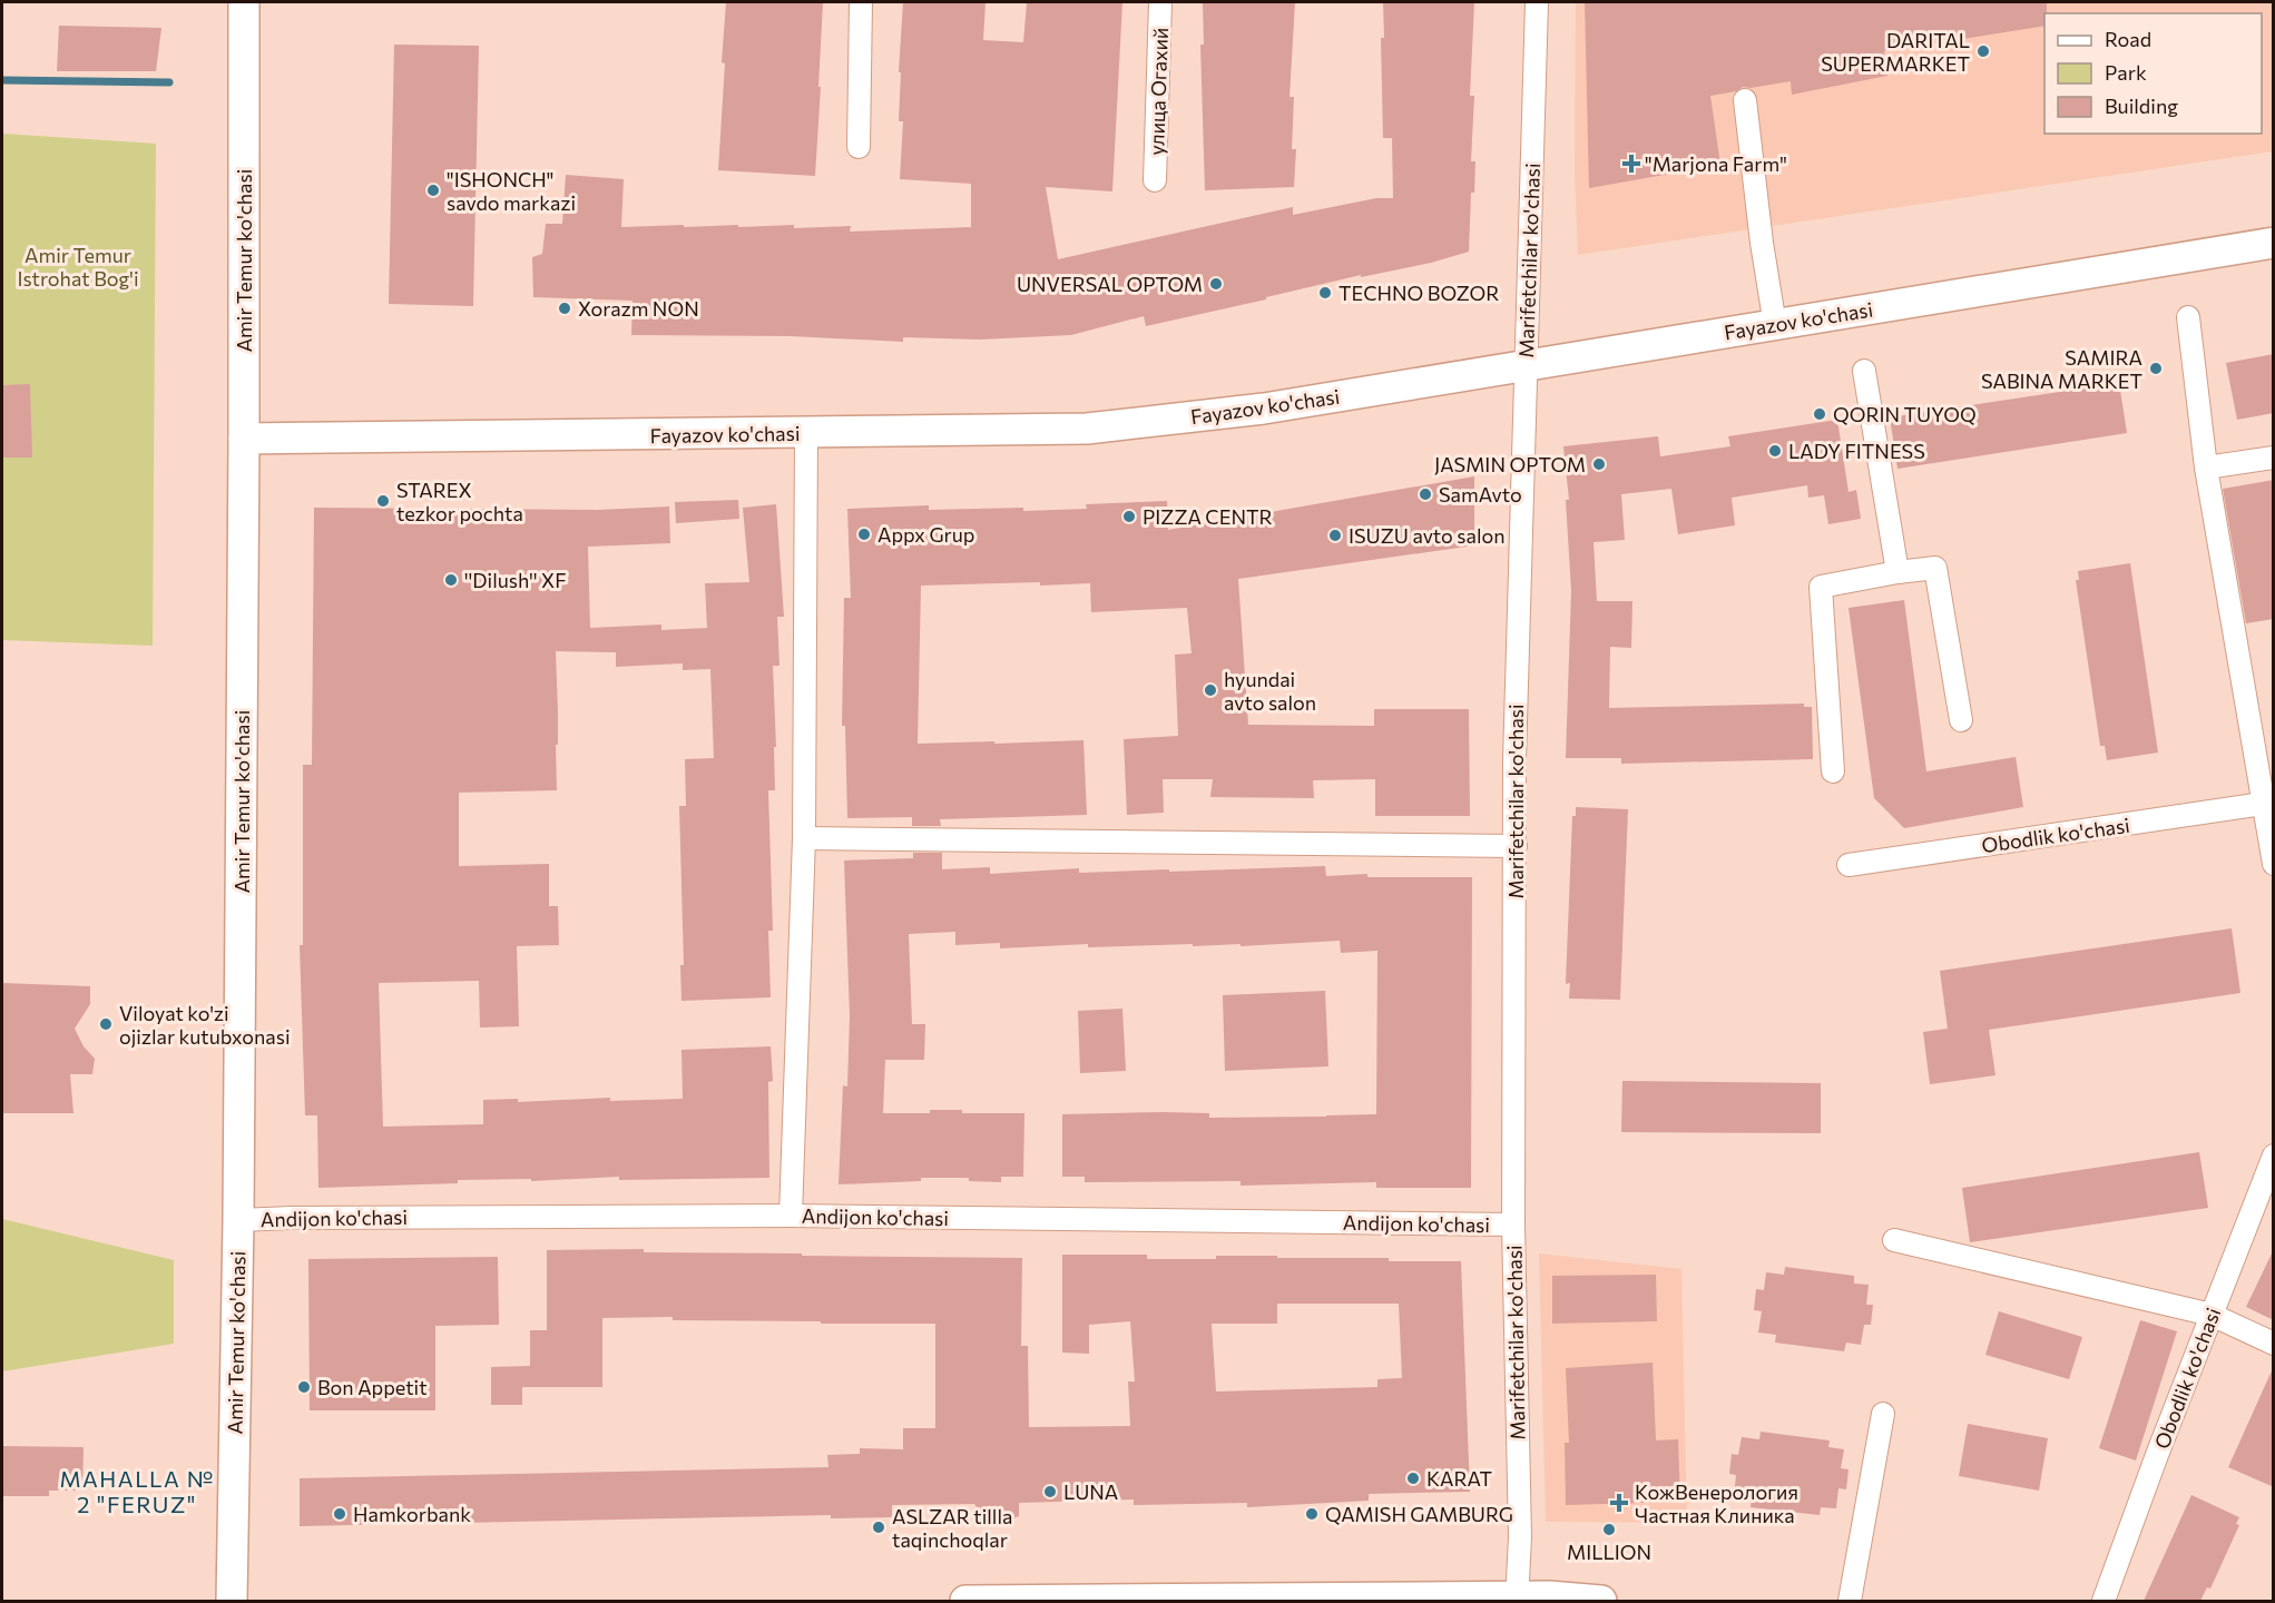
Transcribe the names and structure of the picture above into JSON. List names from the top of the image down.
{
  "streets": {
    "main road": ["Amir Temur ko'chasi", "Fayazov ko'chasi"],
    "street": [
      "улица Огахий",
      "Marifetchilar ko'chasi",
      "Obodlik ko'chasi",
      "Andijon ko'chasi"
    ]
  },
  "crossings": [
    ["Amir Temur ko'chasi", "Fayazov ko'chasi"],
    ["Amir Temur ko'chasi", "Andijon ko'chasi"],
    ["Marifetchilar ko'chasi", "Fayazov ko'chasi"],
    ["Marifetchilar ko'chasi", "Andijon ko'chasi"]
  ],
  "districts": ["MAHALLA № 2 \"FERUZ\""],
  "parks": ["Amir Temur Istrohat Bog'i"],
  "places": {
    "other": [
      "DARITAL SUPERMARKET",
      "\"ISHONCH\" savdo markazi",
      "UNVERSAL OPTOM",
      "TECHNO BOZOR",
      "Xorazm NON",
      "SAMIRA SABINA MARKET",
      "QORIN TUYOQ",
      "LADY FITNESS",
      "JASMIN OPTOM",
      "SamAvto",
      "STAREX tezkor pochta",
      "PIZZA CENTR",
      "Appx Grup",
      "ISUZU avto salon",
      "''Dilush'' XF",
      "hyundai avto salon",
      "Viloyat ko'zi ojizlar kutubxonasi",
      "Bon Appetit",
      "KARAT",
      "LUNA",
      "Hamkorbank",
      "QAMISH GAMBURG",
      "ASLZAR tillla taqinchoqlar",
      "MILLION"
    ],
    "health": ["\"Marjona Farm\"", "КожВенерология Частная Клиника"]
  },
  "legend": ["Road", "Park", "Building"]
}
